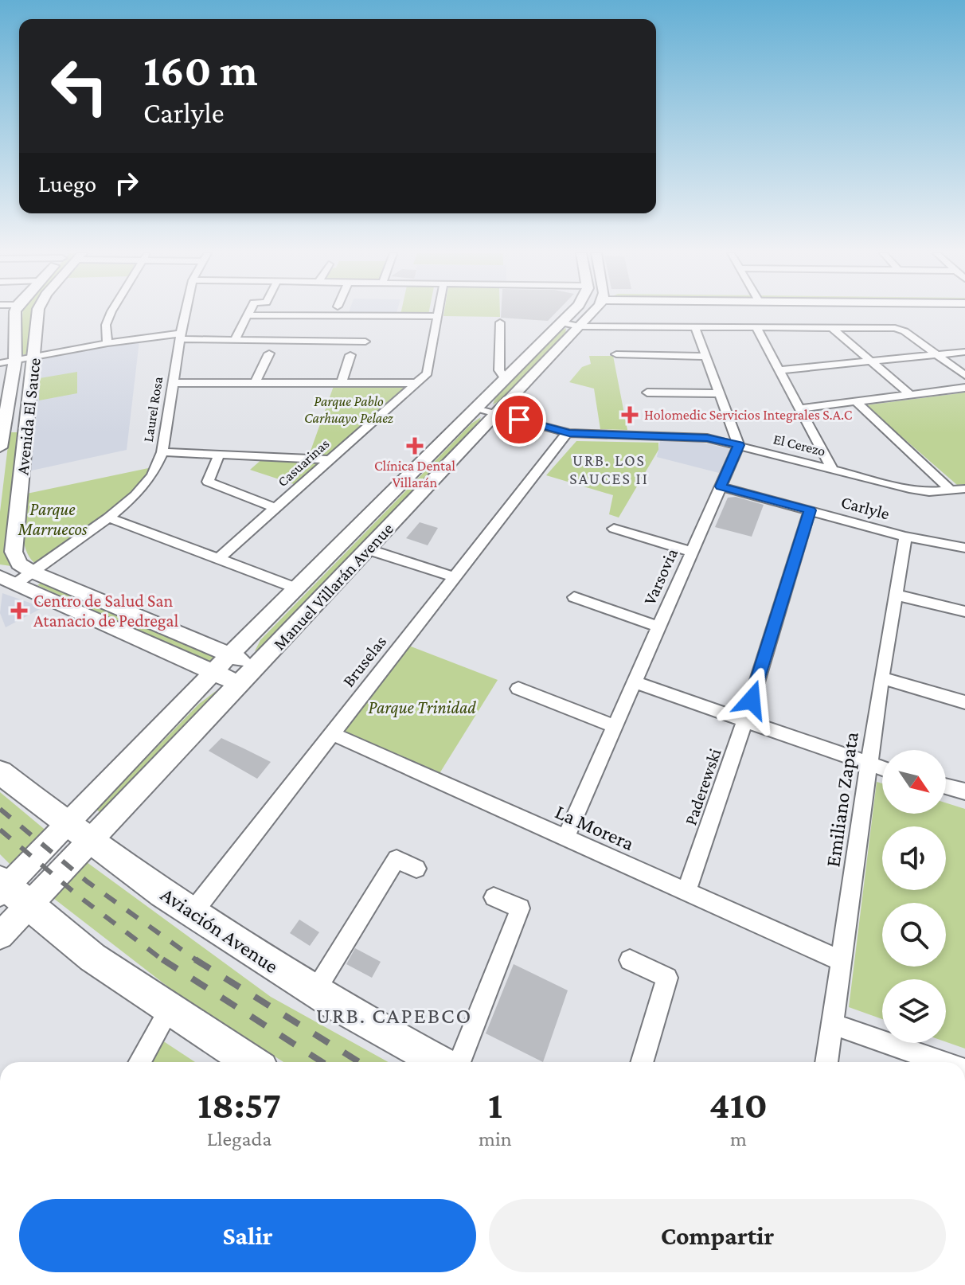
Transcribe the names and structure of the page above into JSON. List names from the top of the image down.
{
  "streets": {
    "main road": ["Avenida El Sauce", "Manuel Villarán Avenue", "Aviación Avenue"],
    "street": [
      "Laurel Rosa",
      "El Cerezo",
      "Casuarinas",
      "Carlyle",
      "Varsovia",
      "Bruselas",
      "Paderewski",
      "Emiliano Zapata",
      "La Morera"
    ]
  },
  "crossings": [
    ["Laurel Rosa", "Avenida El Sauce"],
    ["Avenida El Sauce", "Manuel Villarán Avenue"],
    ["El Cerezo", "Varsovia"],
    ["El Cerezo", "Manuel Villarán Avenue"],
    ["El Cerezo", "Bruselas"],
    ["Carlyle", "Varsovia"],
    ["Carlyle", "Paderewski"],
    ["Carlyle", "Emiliano Zapata"],
    ["Varsovia", "La Morera"],
    ["Manuel Villarán Avenue", "Aviación Avenue"],
    ["Bruselas", "La Morera"],
    ["Bruselas", "Aviación Avenue"],
    ["Paderewski", "La Morera"],
    ["Emiliano Zapata", "La Morera"]
  ],
  "districts": ["URB. LOS SAUCES II", "URB. CAPEBCO"],
  "parks": ["Parque Pablo Carhuayo Pelaez", "Parque Marruecos", "Parque Trinidad"],
  "places": {
    "health": ["Holomedic Servicios Integrales S.A.C", "Clínica Dental Villarán", "Centro de Salud San Atanacio de Pedregal"]
  },
  "north": "bottom right",
  "page": {
    "turn": ["160 m", "Carlyle"],
    "then": "Luego",
    "eta": [
      "18:57",
      "Llegada",
      "1",
      "min",
      "410",
      "m"
    ],
    "buttons": ["Salir", "Compartir"]
  }
}
